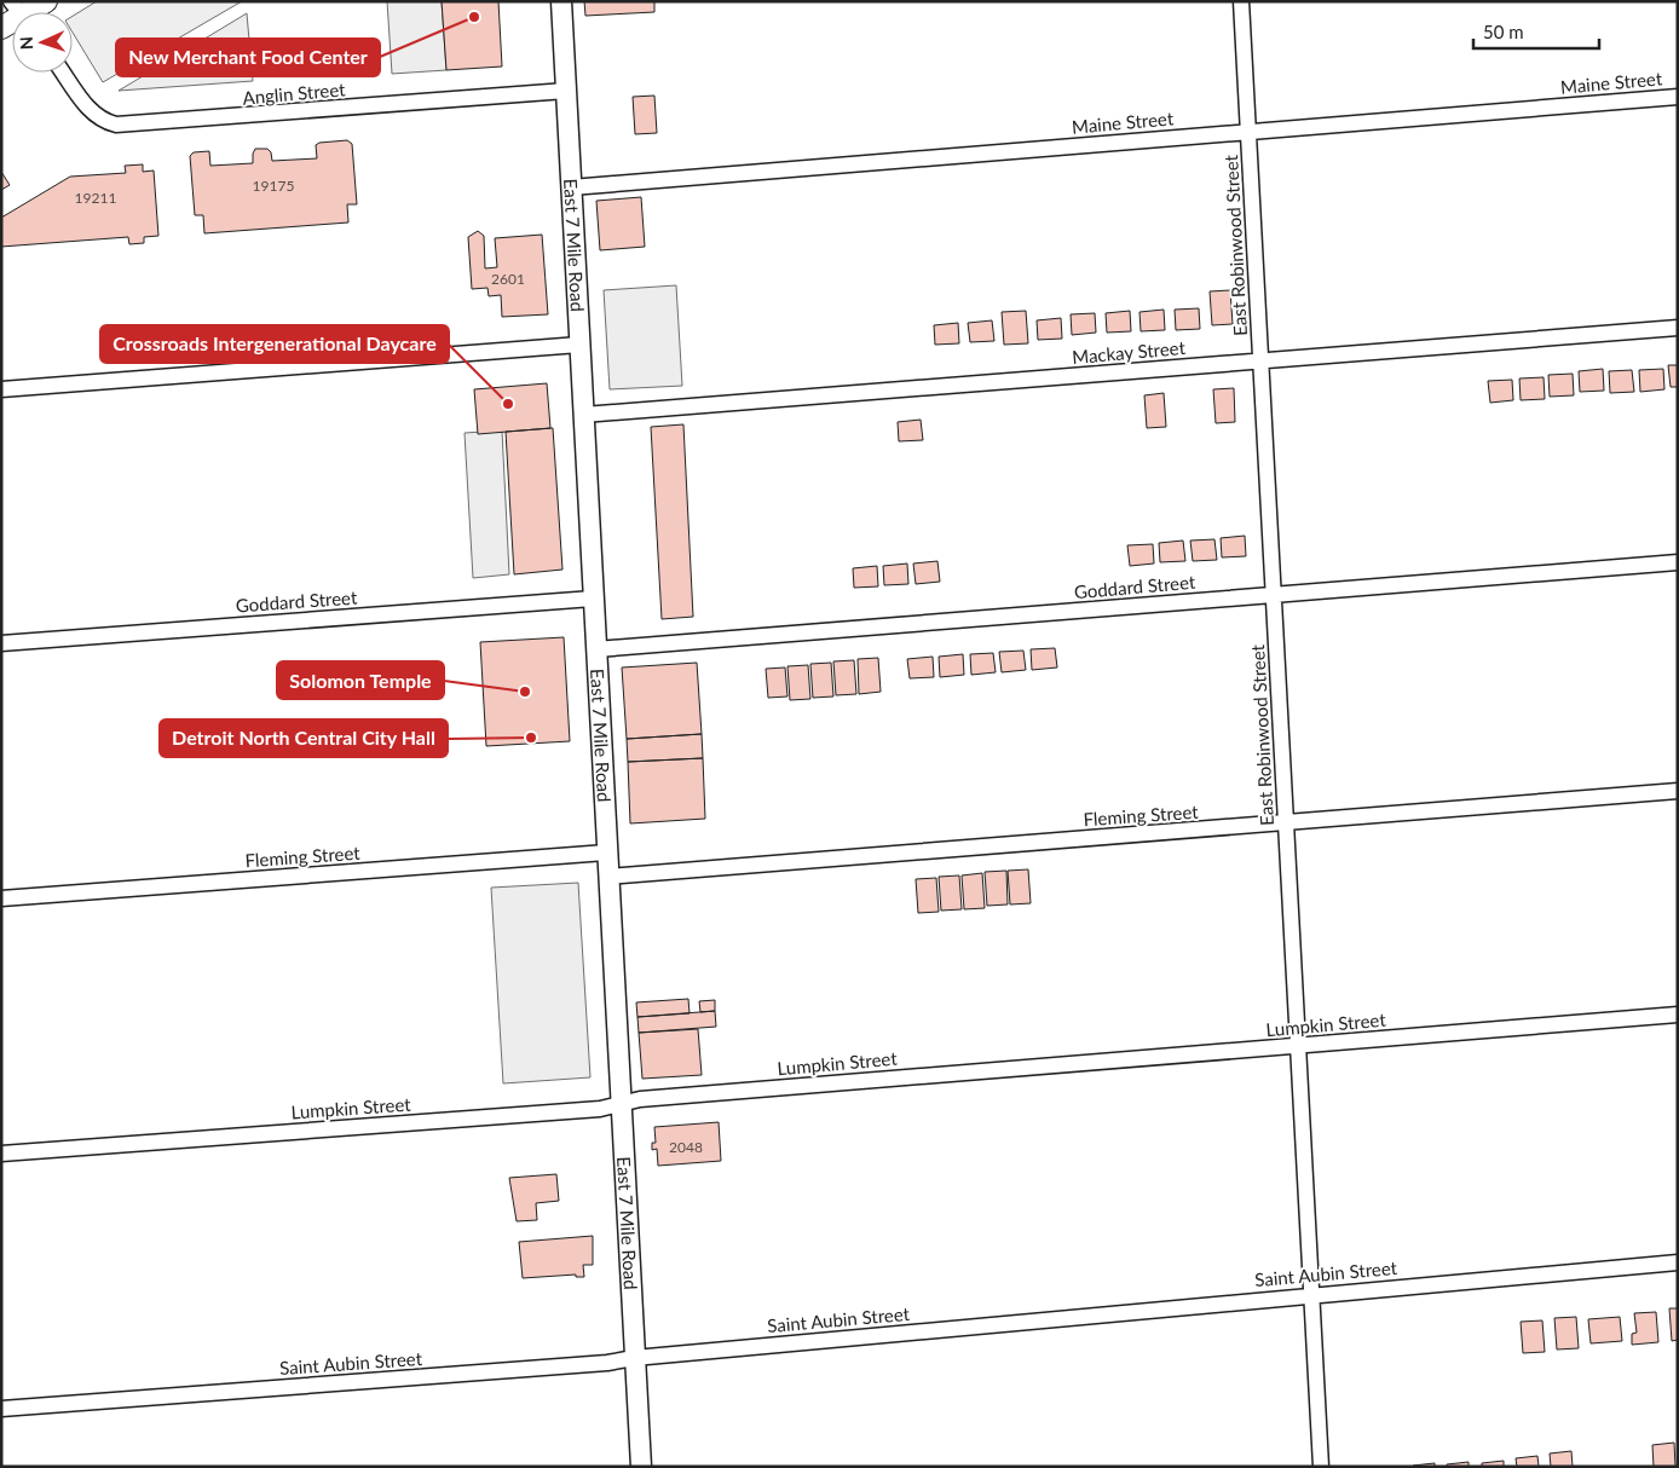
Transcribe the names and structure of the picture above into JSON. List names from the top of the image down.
{
  "streets": {
    "street": [
      "Maine Street",
      "Anglin Street",
      "East 7 Mile Road",
      "East Robinwood Street",
      "Mackay Street",
      "Goddard Street",
      "Fleming Street",
      "Lumpkin Street",
      "Saint Aubin Street"
    ]
  },
  "crossings": [
    ["Maine Street", "East 7 Mile Road"],
    ["Maine Street", "East Robinwood Street"],
    ["Anglin Street", "East 7 Mile Road"],
    ["East 7 Mile Road", "Mackay Street"],
    ["East 7 Mile Road", "Goddard Street"],
    ["East 7 Mile Road", "Fleming Street"],
    ["East 7 Mile Road", "Lumpkin Street"],
    ["East 7 Mile Road", "Saint Aubin Street"],
    ["East Robinwood Street", "Mackay Street"],
    ["East Robinwood Street", "Goddard Street"],
    ["East Robinwood Street", "Fleming Street"],
    ["East Robinwood Street", "Lumpkin Street"],
    ["East Robinwood Street", "Saint Aubin Street"]
  ],
  "places": [
    "New Merchant Food Center",
    "Crossroads Intergenerational Daycare",
    "Solomon Temple",
    "Detroit North Central City Hall"
  ],
  "house_numbers": [
    "19175",
    "19211",
    "2601",
    "2048"
  ],
  "scale_bar": "50 m",
  "north": "left"
}
